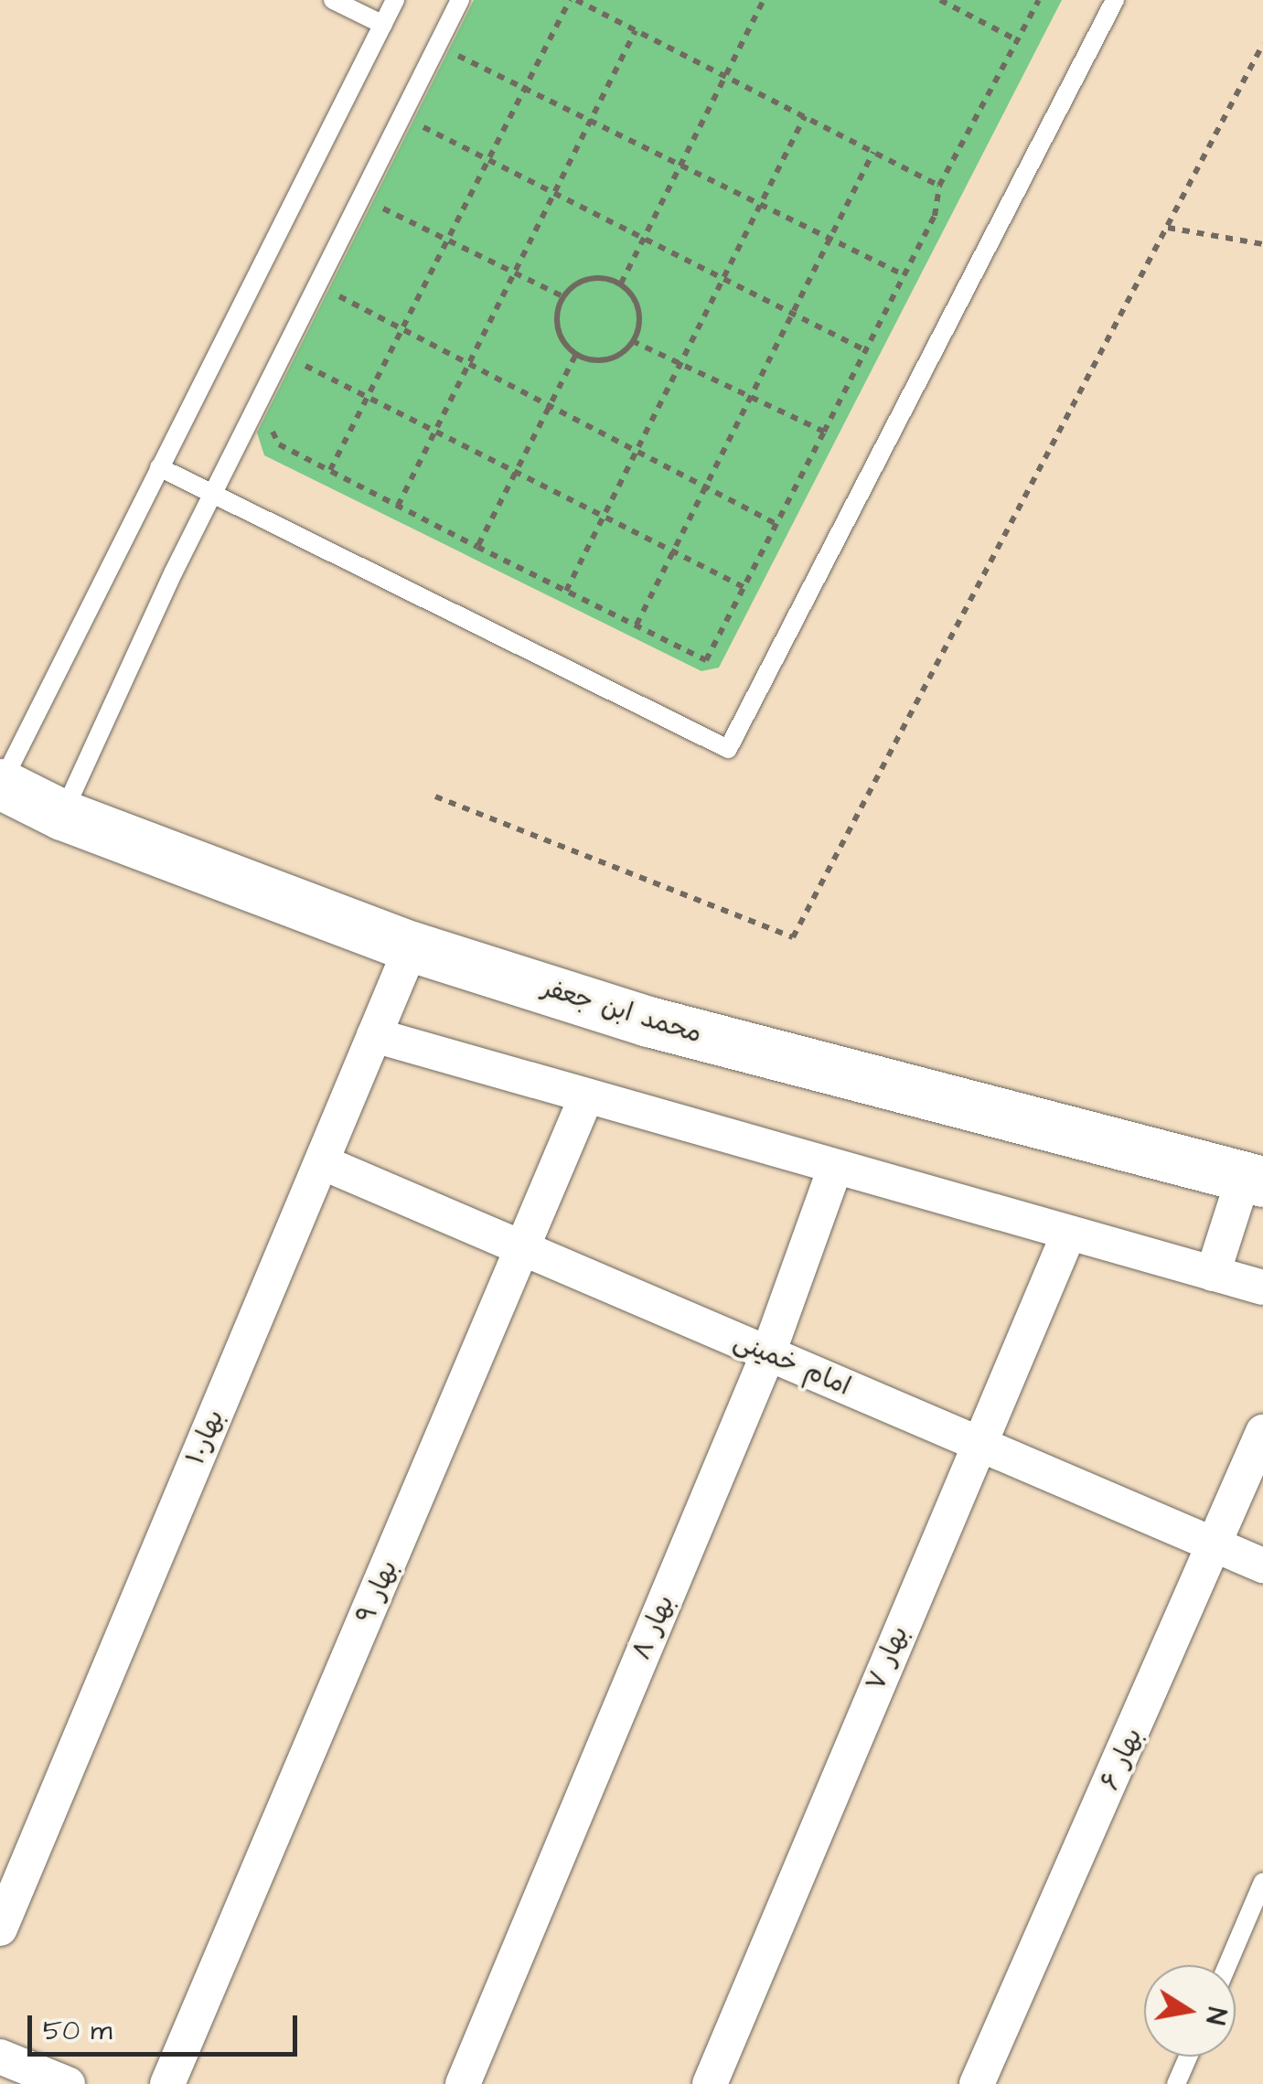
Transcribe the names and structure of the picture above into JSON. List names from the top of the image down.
{
  "streets": {
    "main road": ["محمد ابن جعفر"],
    "street": [
      "امام خمینی",
      "بهار۱۰",
      "بهار ۹",
      "بهار ۸",
      "بهار ۷",
      "بهار ۶"
    ]
  },
  "crossings": [
    ["محمد ابن جعفر", "بهار۱۰"],
    ["امام خمینی", "بهار۱۰"],
    ["امام خمینی", "بهار ۹"],
    ["امام خمینی", "بهار ۸"],
    ["امام خمینی", "بهار ۷"],
    ["امام خمینی", "بهار ۶"]
  ],
  "scale_bar": "50 m",
  "north": "right"
}
